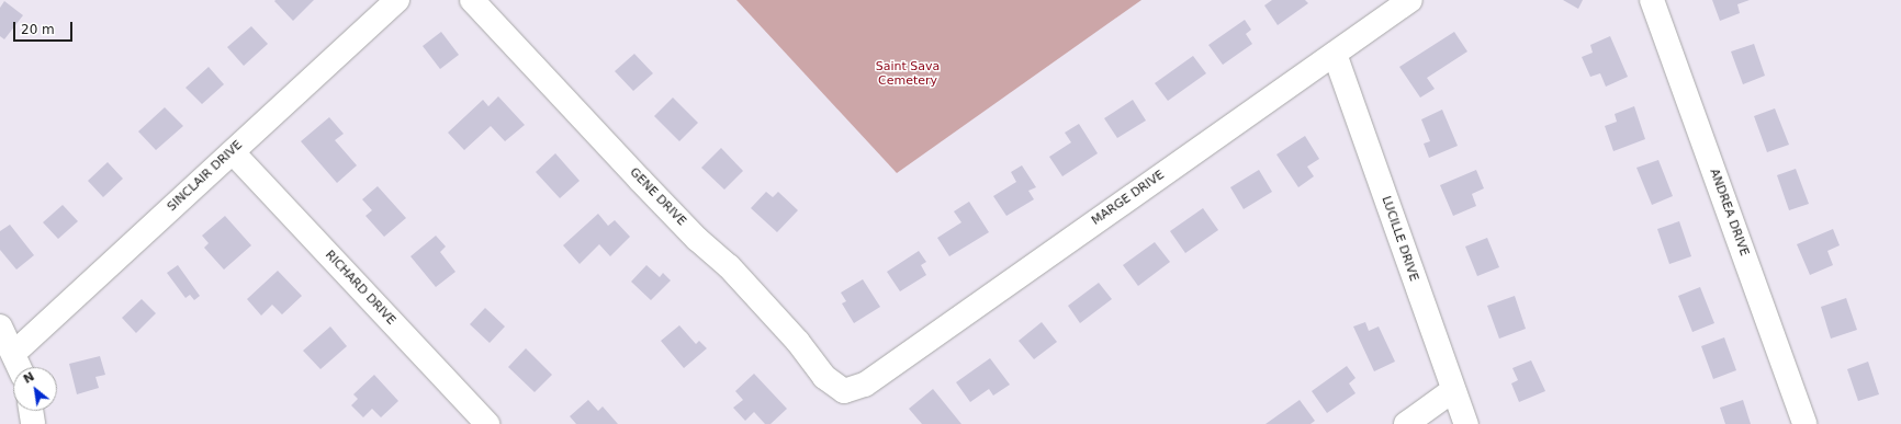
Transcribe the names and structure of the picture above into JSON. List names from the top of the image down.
{
  "streets": {
    "street": [
      "SINCLAIR DRIVE",
      "GENE DRIVE",
      "MARGE DRIVE",
      "ANDREA DRIVE",
      "LUCILLE DRIVE",
      "RICHARD DRIVE"
    ]
  },
  "crossings": [
    ["SINCLAIR DRIVE", "RICHARD DRIVE"],
    ["GENE DRIVE", "MARGE DRIVE"],
    ["MARGE DRIVE", "LUCILLE DRIVE"]
  ],
  "parks": ["Saint Sava Cemetery"],
  "scale_bar": "20 m",
  "north": "top left"
}
